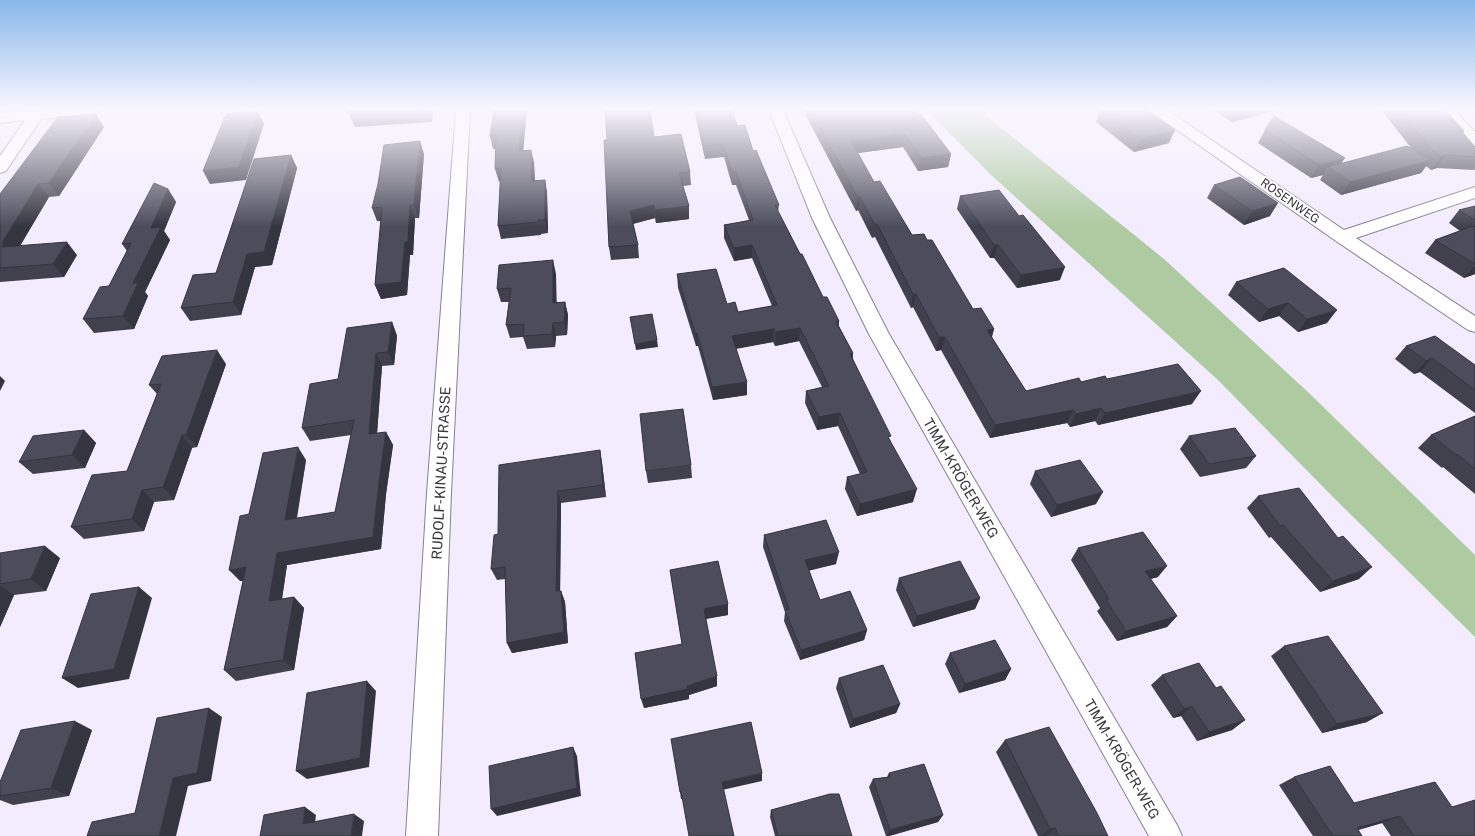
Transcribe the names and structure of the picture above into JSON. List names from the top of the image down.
{
  "streets": {
    "street": ["ROSENWEG", "RUDOLF-KINAU-STRASSE", "TIMM-KRÖGER-WEG"]
  }
}
